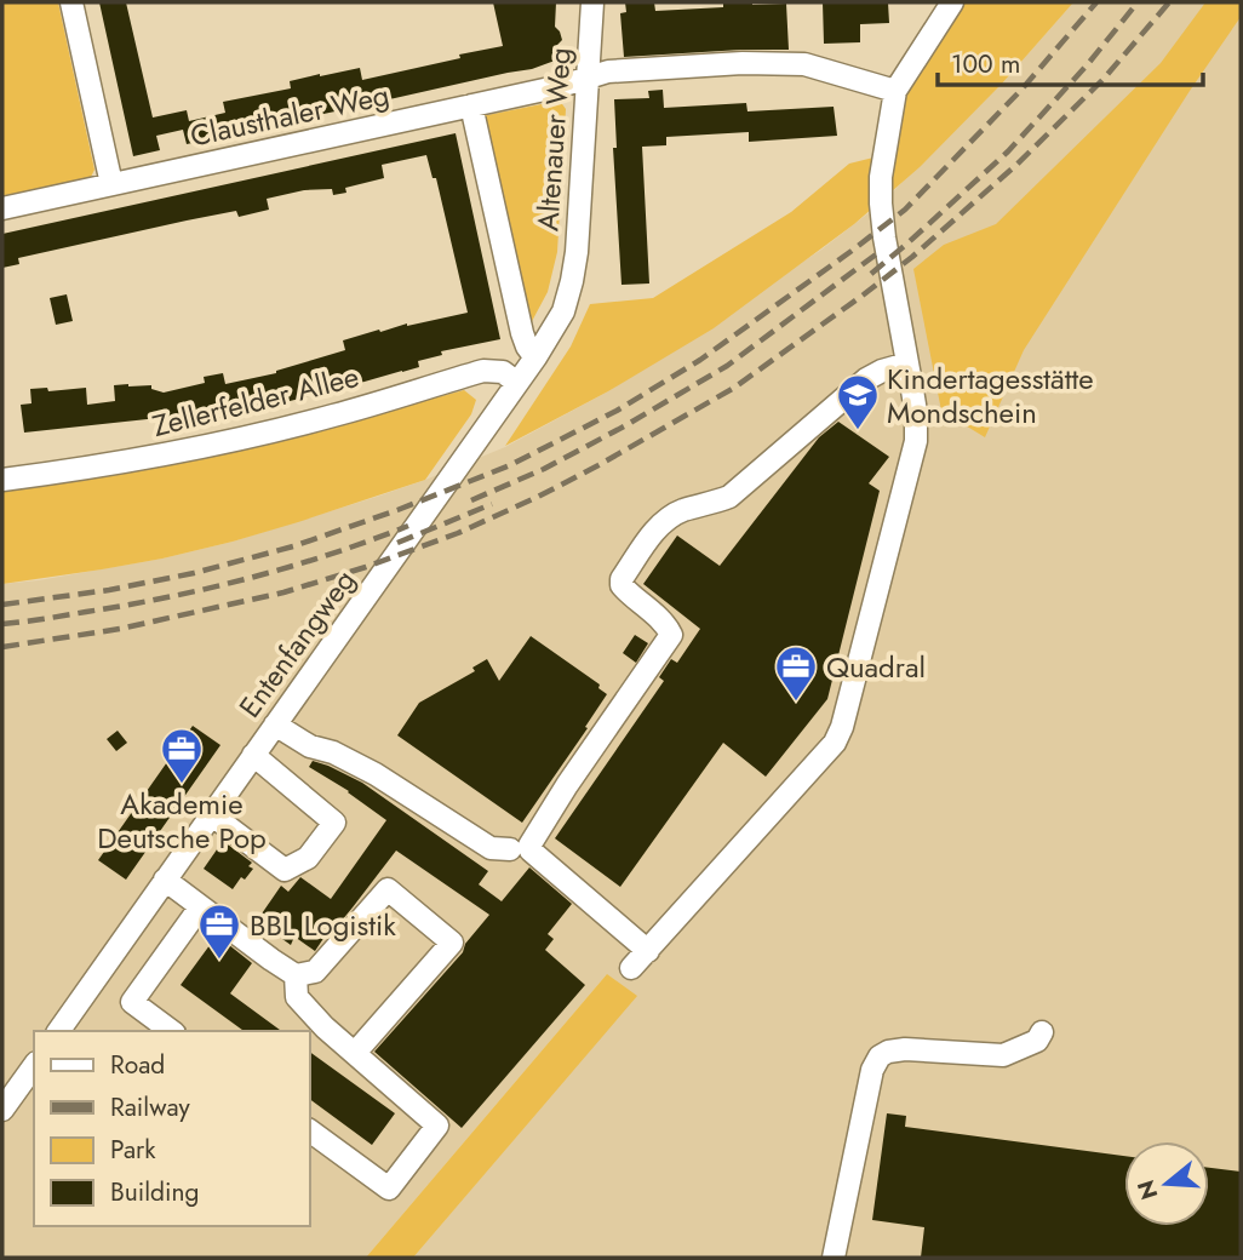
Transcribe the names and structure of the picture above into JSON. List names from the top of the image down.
{
  "streets": {
    "street": [
      "Clausthaler Weg",
      "Altenauer Weg",
      "Zellerfelder Allee",
      "Entenfangweg"
    ]
  },
  "crossings": [
    ["Clausthaler Weg", "Altenauer Weg"],
    ["Altenauer Weg", "Entenfangweg"],
    ["Zellerfelder Allee", "Entenfangweg"]
  ],
  "places": {
    "school or university": ["Kindertagesstätte Mondschein"],
    "office": ["Quadral", "Akademie Deutsche Pop", "BBL Logistik"]
  },
  "legend": [
    "Road",
    "Railway",
    "Park",
    "Building"
  ],
  "scale_bar": "100 m",
  "north": "left"
}
